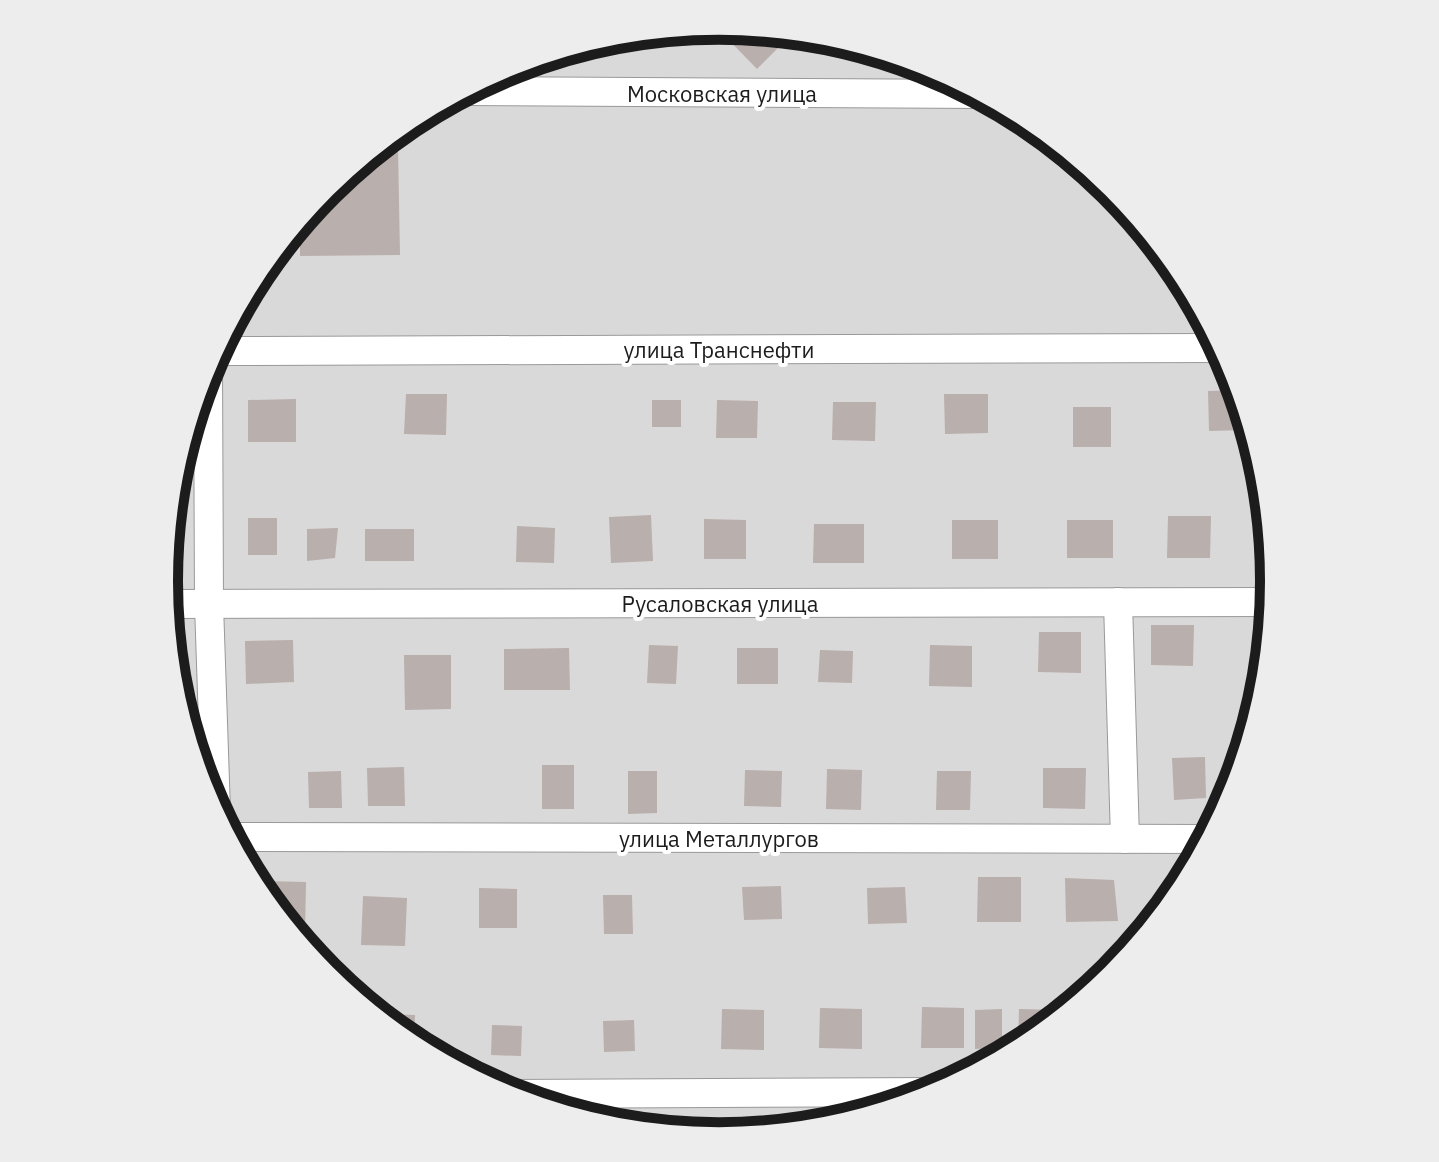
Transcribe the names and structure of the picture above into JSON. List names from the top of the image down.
{
  "streets": {
    "street": [
      "Московская улица",
      "улица Транснефти",
      "Русаловская улица",
      "улица Металлургов"
    ]
  }
}
